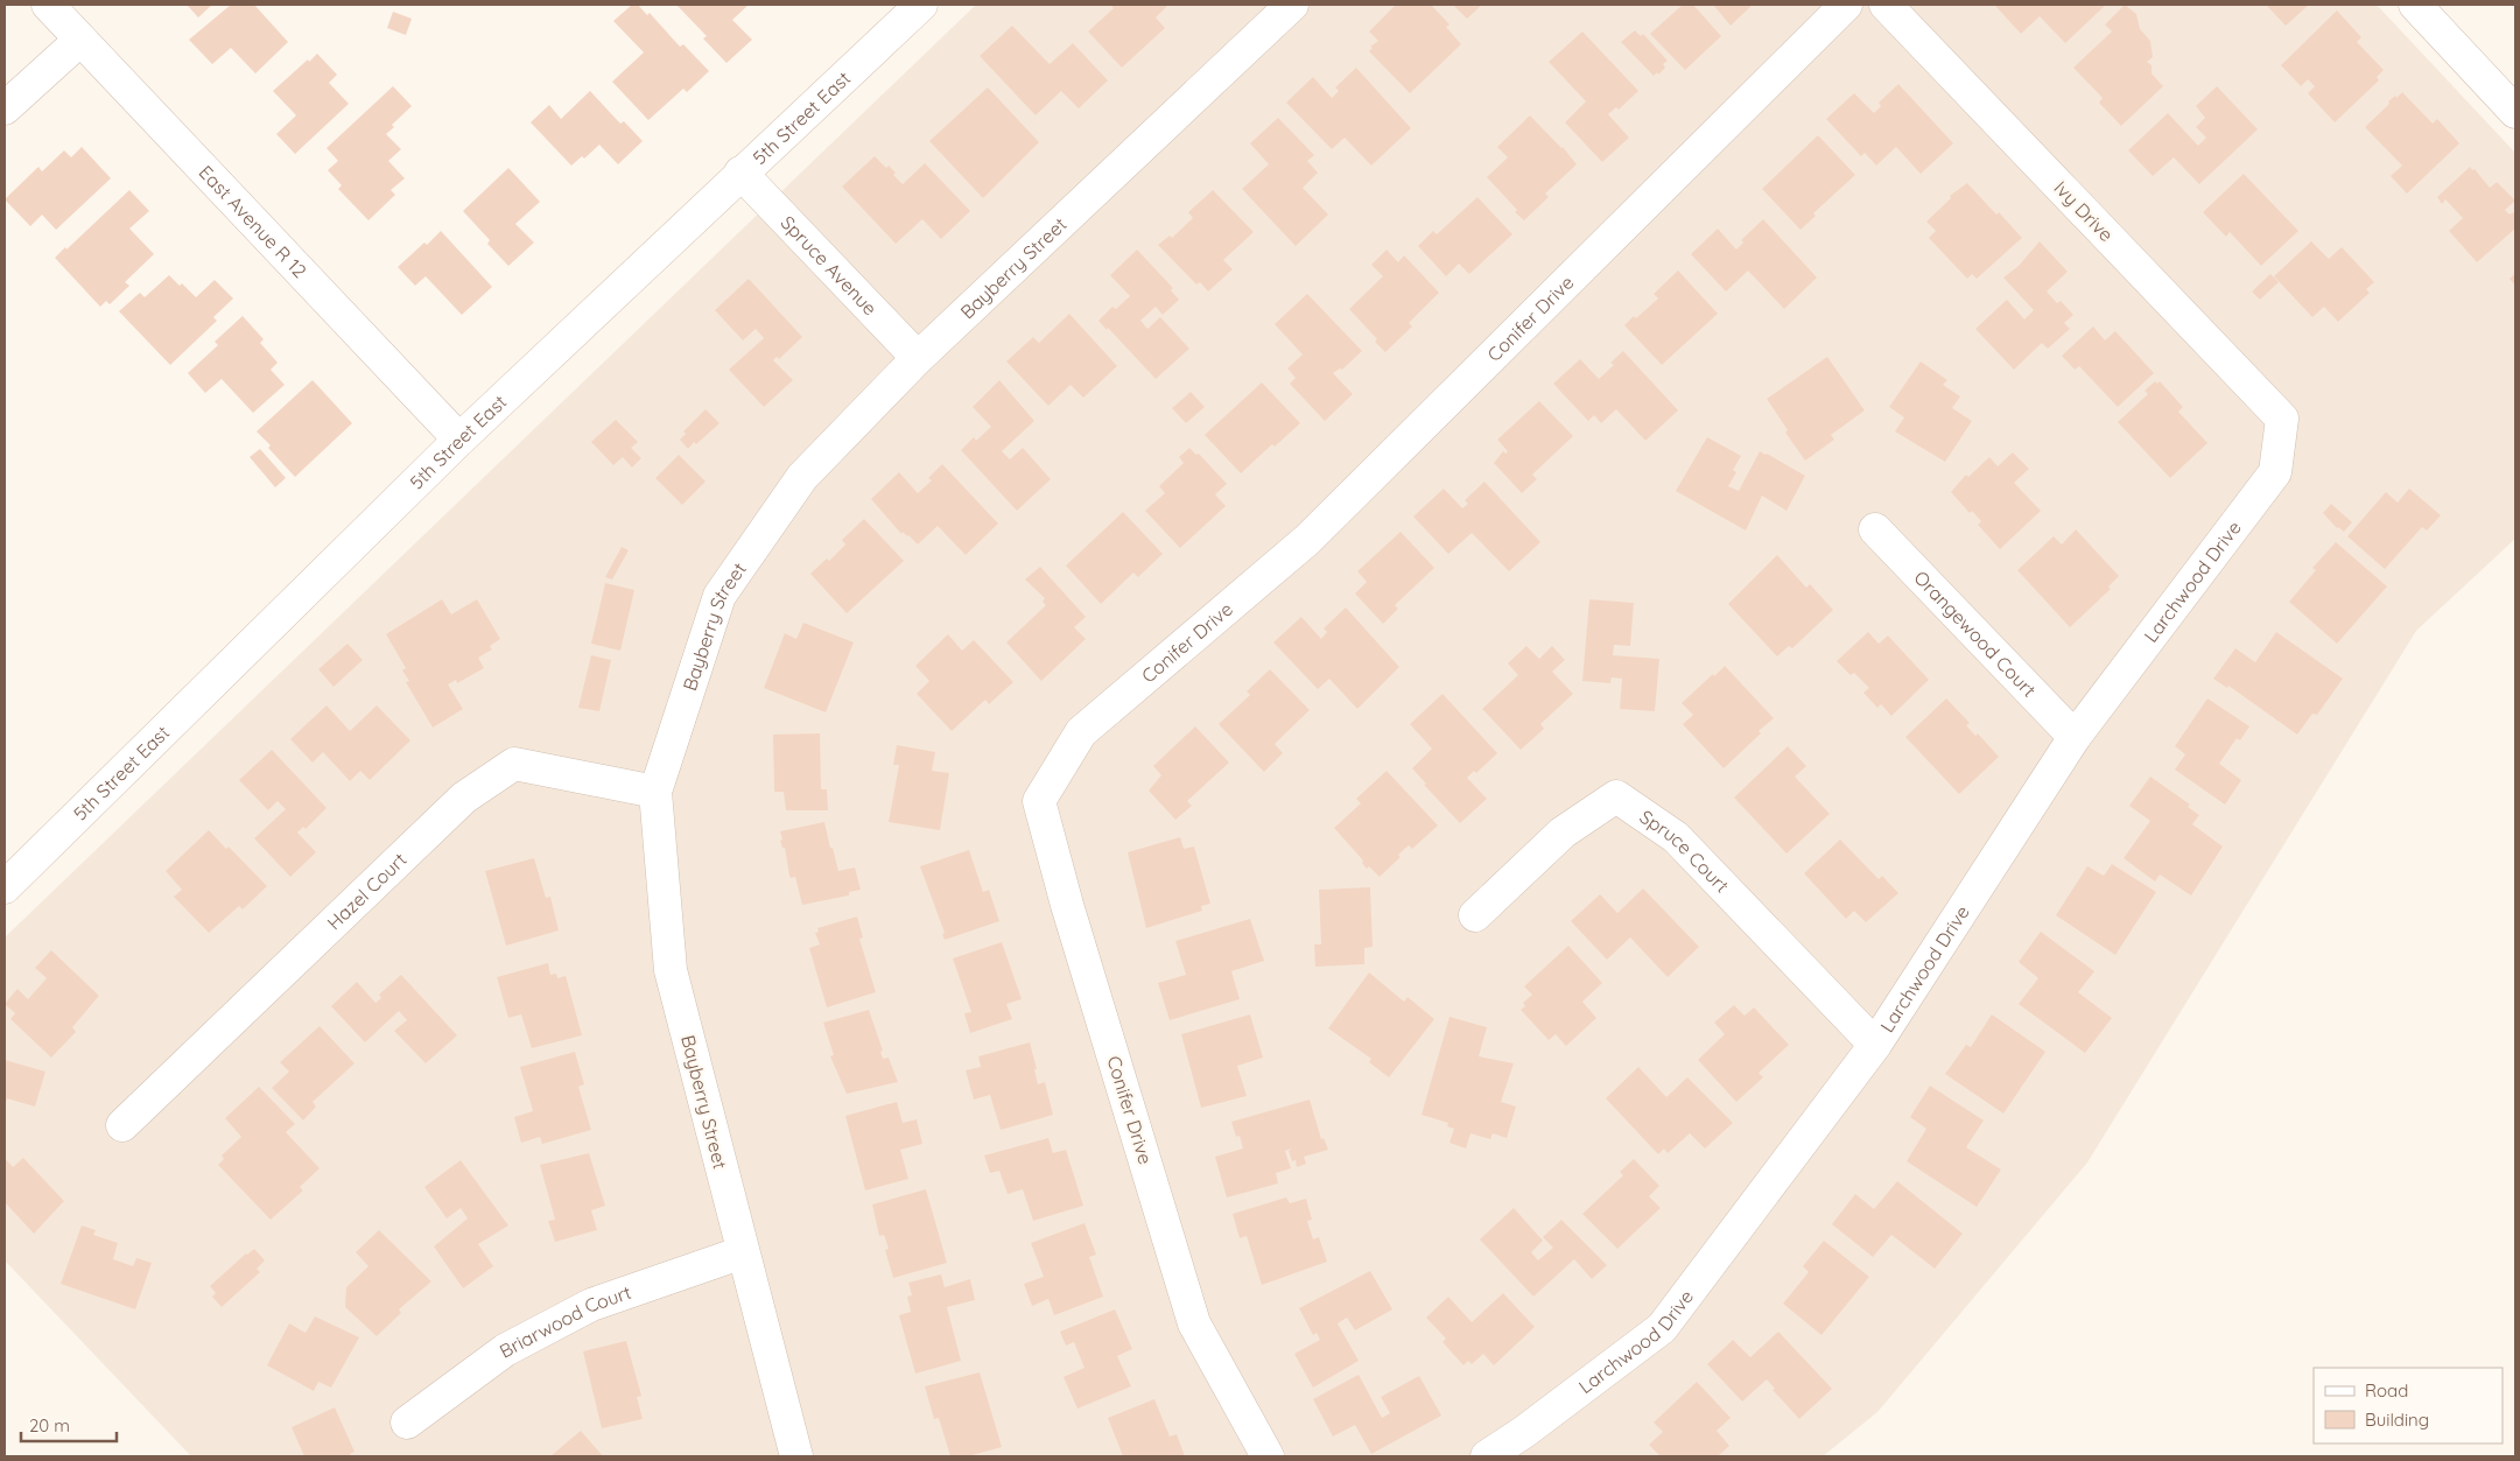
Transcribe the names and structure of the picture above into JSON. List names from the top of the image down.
{
  "streets": {
    "street": [
      "5th Street East",
      "Ivy Drive",
      "East Avenue R 12",
      "Spruce Avenue",
      "Bayberry Street",
      "Conifer Drive",
      "Larchwood Drive",
      "Orangewood Court",
      "Spruce Court",
      "Hazel Court",
      "Briarwood Court"
    ]
  },
  "crossings": [
    ["5th Street East", "East Avenue R 12"],
    ["5th Street East", "Spruce Avenue"],
    ["Ivy Drive", "Larchwood Drive"],
    ["Spruce Avenue", "Bayberry Street"],
    ["Bayberry Street", "Hazel Court"],
    ["Bayberry Street", "Briarwood Court"],
    ["Larchwood Drive", "Orangewood Court"],
    ["Larchwood Drive", "Spruce Court"]
  ],
  "legend": ["Road", "Building"],
  "scale_bar": "20 m"
}
